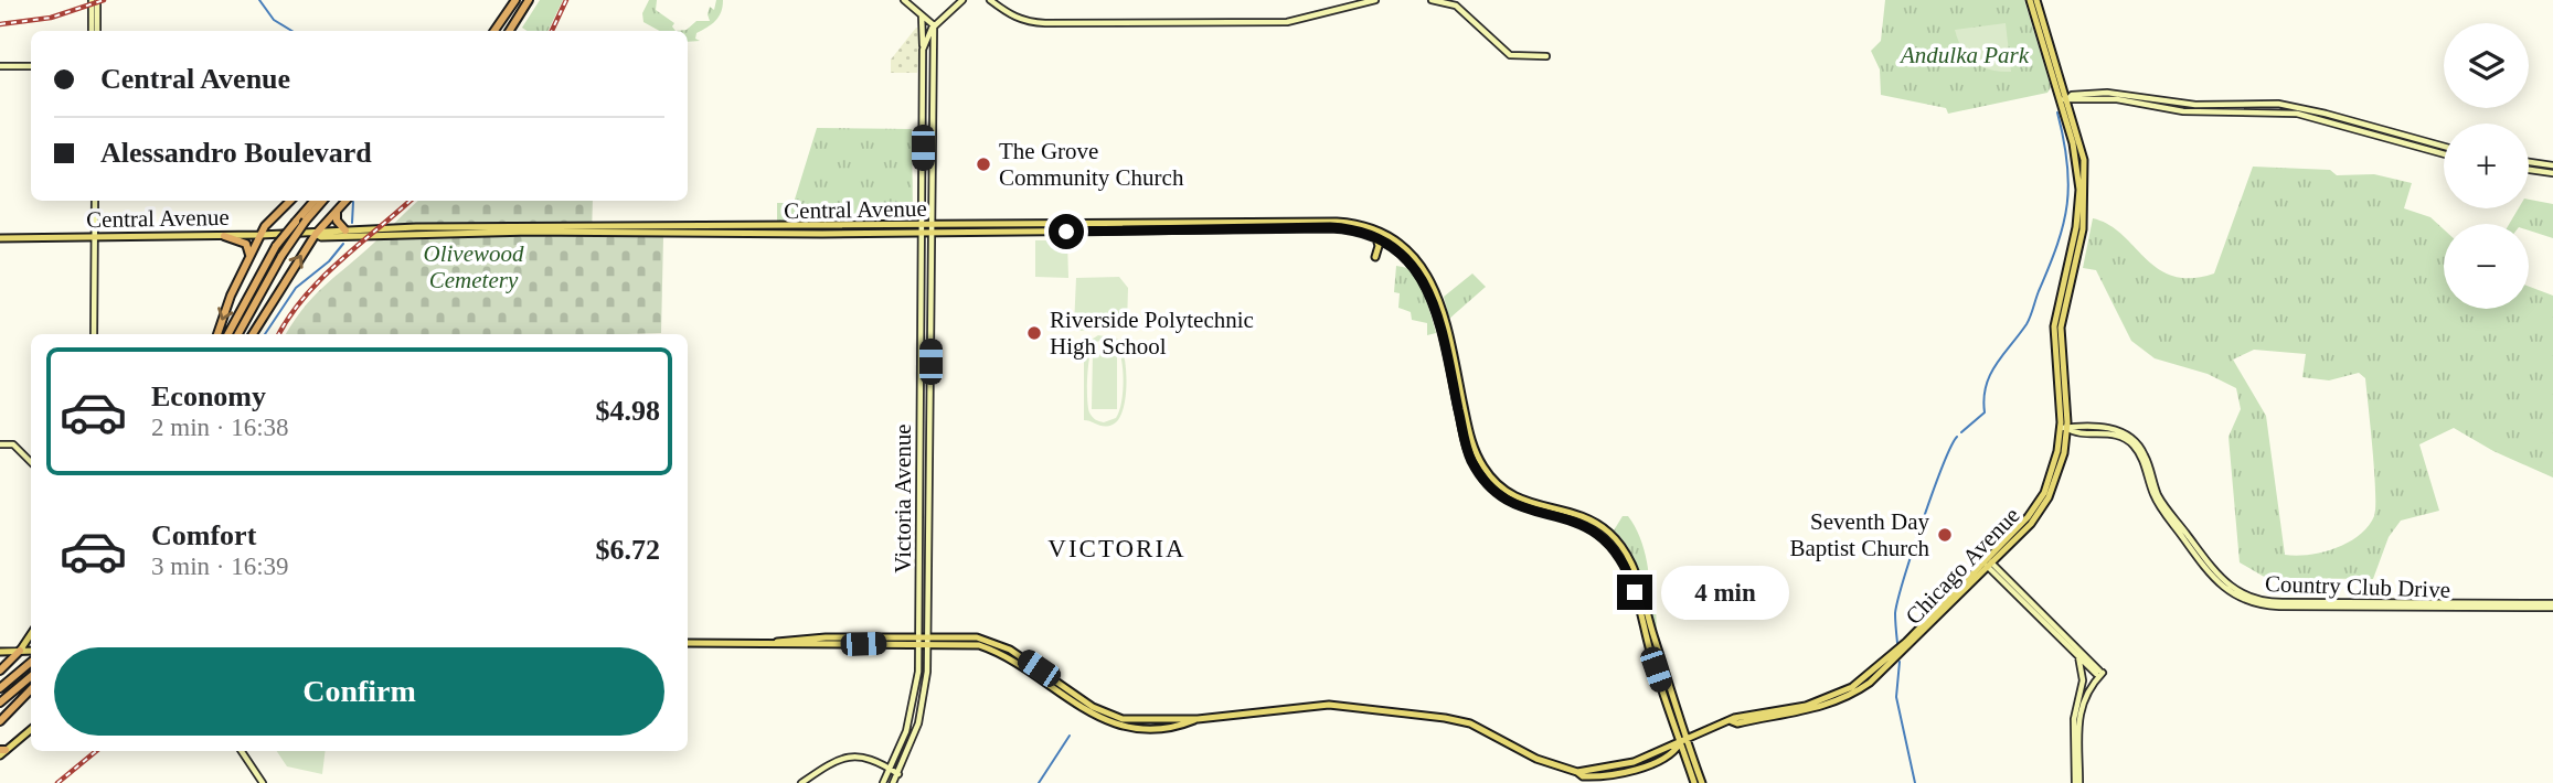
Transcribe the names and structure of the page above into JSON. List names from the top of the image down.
{
  "streets": {
    "main road": [
      "Central Avenue",
      "Victoria Avenue",
      "Chicago Avenue",
      "Country Club Drive"
    ]
  },
  "crossings": [
    ["Central Avenue", "Victoria Avenue"],
    ["Victoria Avenue", "Chicago Avenue"],
    ["Chicago Avenue", "Country Club Drive"]
  ],
  "districts": ["VICTORIA"],
  "parks": ["Andulka Park", "Olivewood Cemetery"],
  "places": ["The Grove Community Church", "Riverside Polytechnic High School", "Seventh Day Baptist Church"],
  "page": {
    "map_buttons": ["+", "−"],
    "banner": ["Central Avenue", "Alessandro Boulevard"],
    "list": [
      {
        "name": "Economy",
        "note": "2 min · 16:38",
        "value": "$4.98"
      },
      {
        "name": "Comfort",
        "note": "3 min · 16:39",
        "value": "$6.72"
      }
    ],
    "bubble": "4 min",
    "buttons": "Confirm"
  }
}
